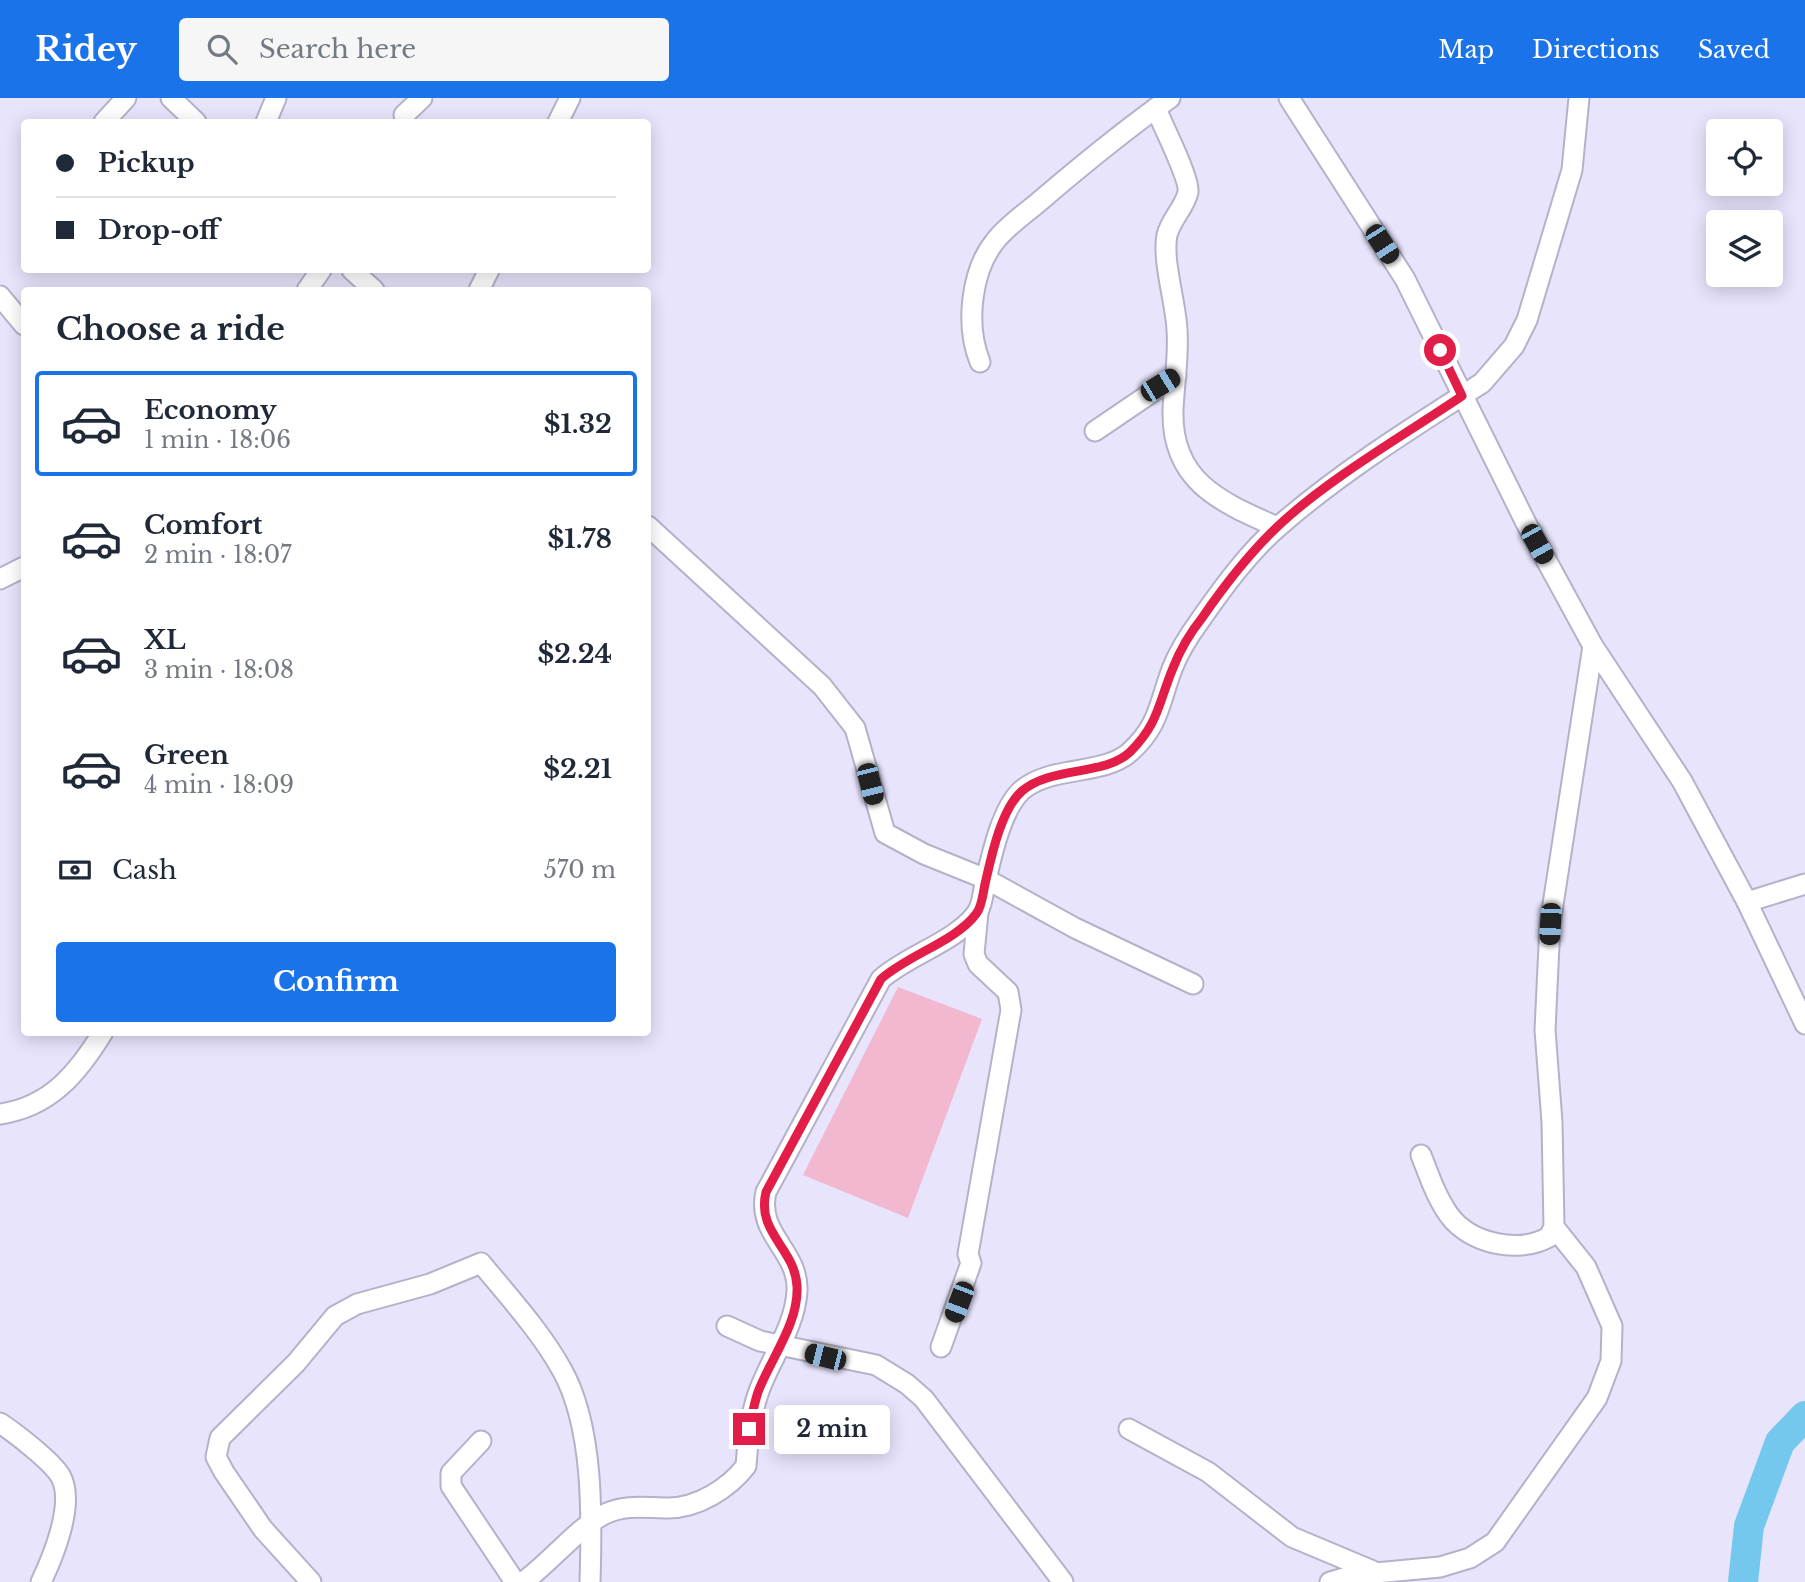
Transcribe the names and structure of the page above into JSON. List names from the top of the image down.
{
  "page": {
    "header": "Ridey",
    "search": "Search here",
    "nav": ["Map", "Directions", "Saved"],
    "banner": ["Pickup", "Drop-off"],
    "heading": "Choose a ride",
    "list": [
      {
        "name": "Economy",
        "note": "1 min · 18:06",
        "value": "$1.32"
      },
      {
        "name": "Comfort",
        "note": "2 min · 18:07",
        "value": "$1.78"
      },
      {
        "name": "XL",
        "note": "3 min · 18:08",
        "value": "$2.24"
      },
      {
        "name": "Green",
        "note": "4 min · 18:09",
        "value": "$2.21"
      }
    ],
    "pay": ["Cash", "570 m"],
    "buttons": "Confirm",
    "bubble": "2 min"
  }
}
